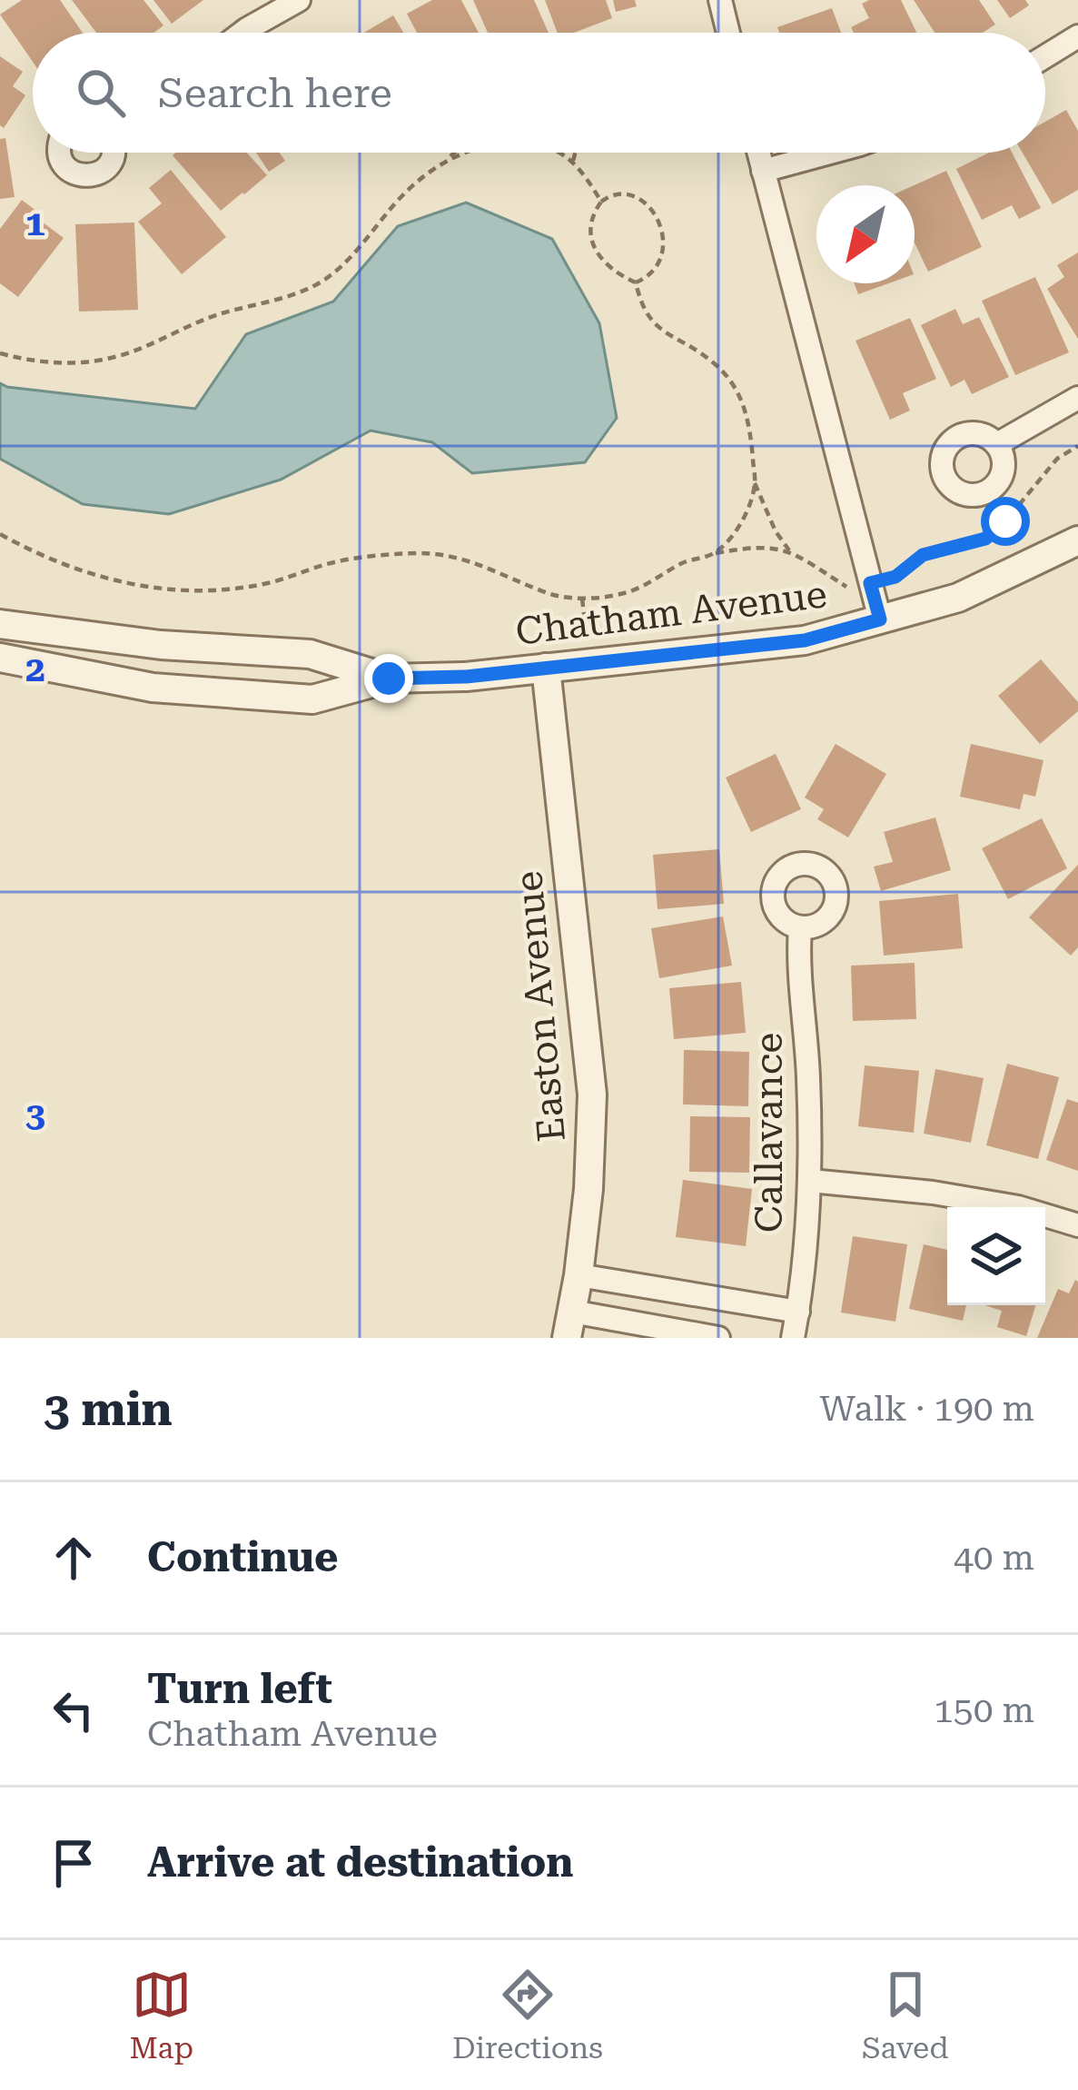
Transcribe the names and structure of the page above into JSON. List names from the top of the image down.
{
  "streets": {
    "street": ["Chatham Avenue", "Easton Avenue", "Callavance"]
  },
  "crossings": [
    ["Chatham Avenue", "Easton Avenue"]
  ],
  "north": "bottom left",
  "page": {
    "search": "Search here",
    "heading": ["3 min", "Walk · 190 m"],
    "list": [
      ["Continue", "40 m"],
      ["Turn left", "Chatham Avenue", "150 m"],
      "Arrive at destination"
    ],
    "nav": ["Map", "Directions", "Saved"]
  },
  "grid": {
    "rows": ["1", "2", "3"]
  }
}
